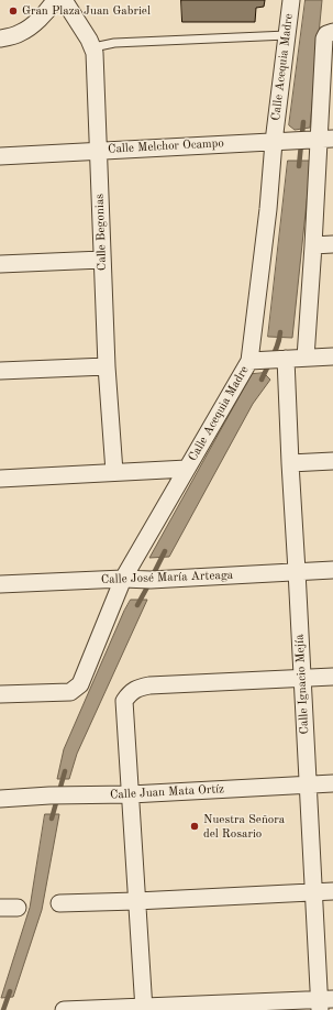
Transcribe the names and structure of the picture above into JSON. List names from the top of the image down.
{
  "streets": {
    "street": [
      "Calle Acequia Madre",
      "Calle Melchor Ocampo",
      "Calle Begonias",
      "Calle José María Arteaga",
      "Calle Ignacio Mejía",
      "Calle Juan Mata Ortíz"
    ]
  },
  "crossings": [
    ["Calle Acequia Madre", "Calle Melchor Ocampo"],
    ["Calle Acequia Madre", "Calle José María Arteaga"],
    ["Calle Melchor Ocampo", "Calle Begonias"],
    ["Calle José María Arteaga", "Calle Ignacio Mejía"],
    ["Calle Ignacio Mejía", "Calle Juan Mata Ortíz"]
  ],
  "places": ["Gran Plaza Juan Gabriel", "Nuestra Señora del Rosario"]
}
